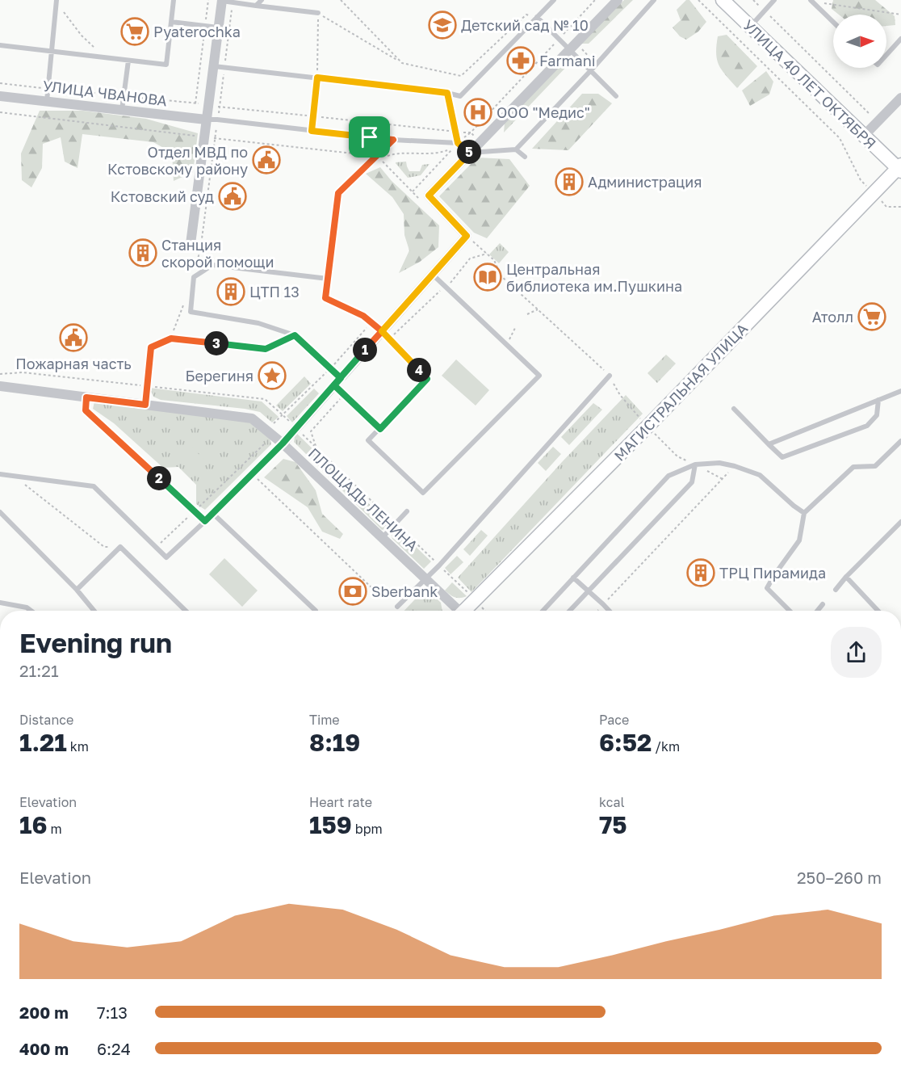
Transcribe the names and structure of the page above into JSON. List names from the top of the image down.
{
  "streets": {
    "main road": ["УЛИЦА 40 ЛЕТ ОКТЯБРЯ", "МАГИСТРАЛЬНАЯ УЛИЦА"],
    "street": ["УЛИЦА ЧВАНОВА", "ПЛОЩАДЬ ЛЕНИНА"]
  },
  "crossings": [
    ["УЛИЦА 40 ЛЕТ ОКТЯБРЯ", "МАГИСТРАЛЬНАЯ УЛИЦА"]
  ],
  "places": {
    "school or university": ["Детский сад № 10"],
    "supermarket": ["Pyaterochka", "Атолл"],
    "pharmacy": ["Farmani"],
    "hospital": ["ООО \"Медис\""],
    "public building": ["Отдел МВД по Кстовскому району", "Кстовский суд", "Пожарная часть"],
    "building": [
      "Администрация",
      "Станция скорой помощи",
      "ЦТП 13",
      "ТРЦ Пирамида"
    ],
    "library": ["Центральная библиотека им.Пушкина"],
    "place": ["Берегиня"],
    "bank": ["Sberbank"]
  },
  "north": "right",
  "page": {
    "pins": [
      "5",
      "3",
      "1",
      "4",
      "2"
    ],
    "heading": ["Evening run", "21:21"],
    "stats": [
      ["Distance", "1.21 km"],
      ["Time", "8:19"],
      ["Pace", "6:52 /km"],
      ["Elevation", "16 m"],
      ["Heart rate", "159 bpm"],
      ["kcal", "75"]
    ],
    "chart": ["Elevation", "250–260 m"],
    "list": [
      {
        "name": "200 m",
        "note": "7:13"
      },
      {
        "name": "400 m",
        "note": "6:24"
      }
    ]
  }
}
